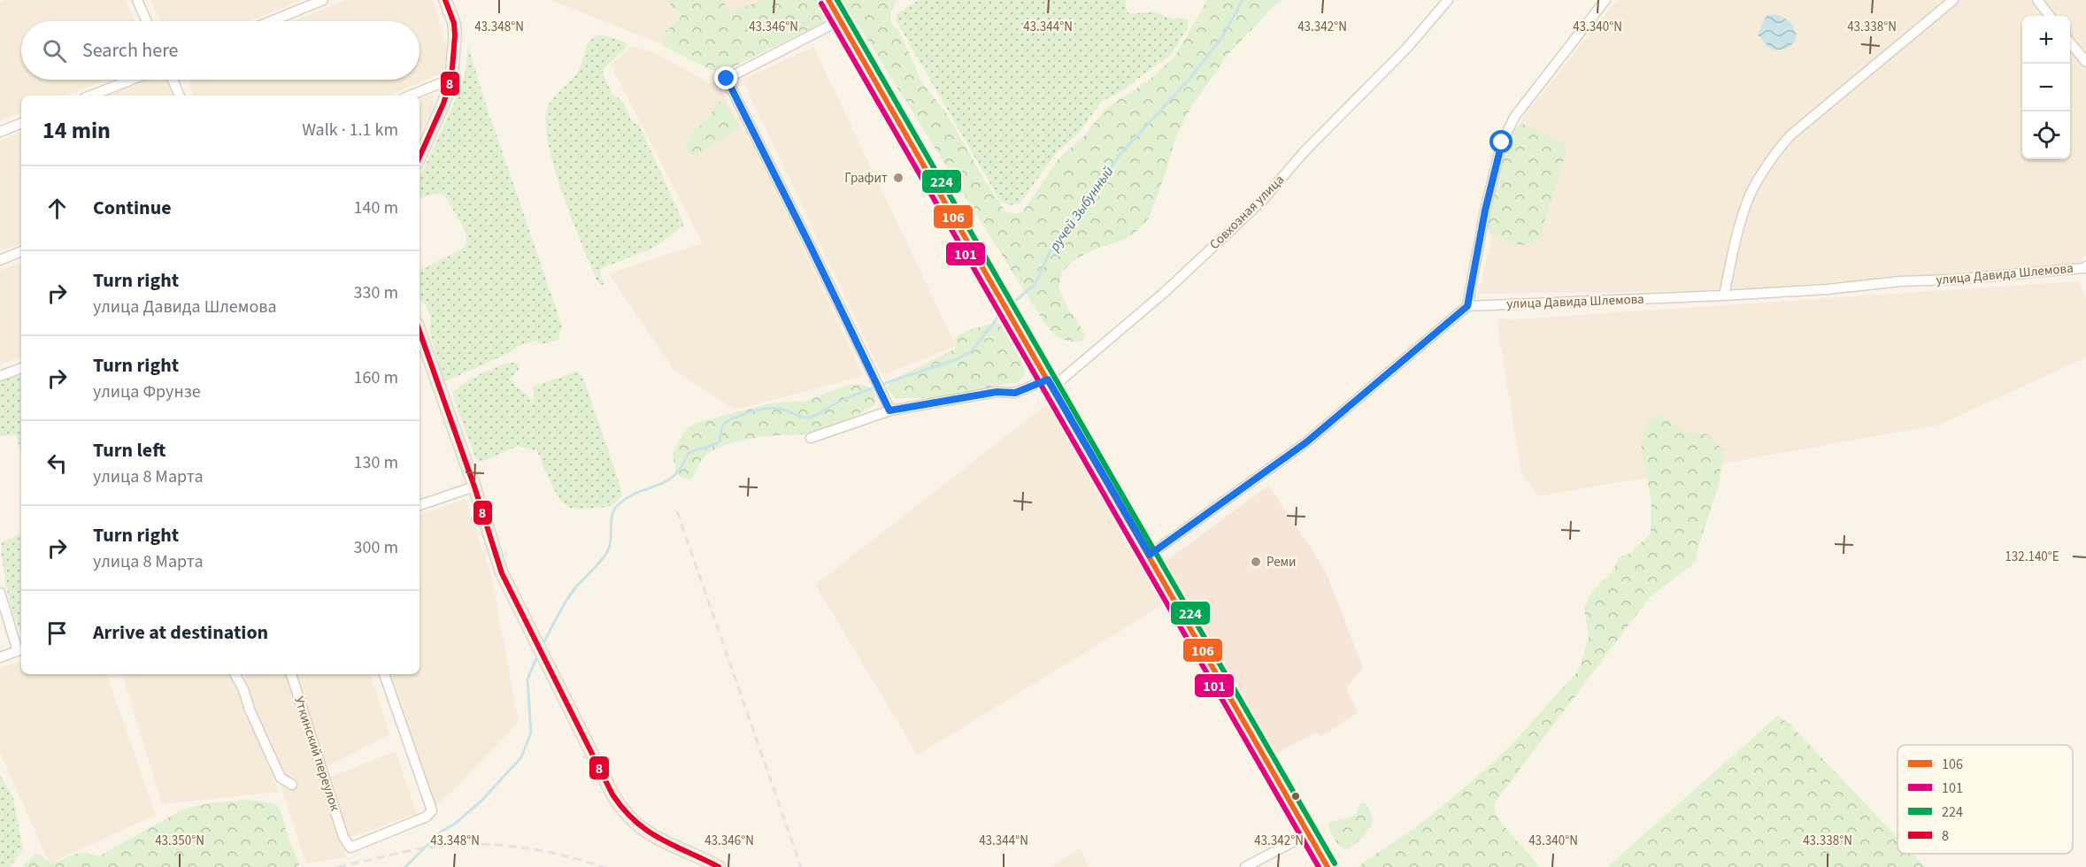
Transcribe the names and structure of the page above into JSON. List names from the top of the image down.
{
  "streets": {
    "street": ["Совхозная улица", "улица Давида Шлемова", "Уткинский переулок"]
  },
  "water": ["ручей Зыбунный"],
  "places": ["Графит", "Реми"],
  "lines": [
    "transit line 106",
    "transit line 224",
    "transit line 8",
    "transit line 101"
  ],
  "legend": [
    "106",
    "101",
    "224",
    "8"
  ],
  "page": {
    "map_buttons": ["+", "−"],
    "search": "Search here",
    "heading": ["14 min", "Walk · 1.1 km"],
    "list": [
      ["Continue", "140 m"],
      ["Turn right", "улица Давида Шлемова", "330 m"],
      ["Turn right", "улица Фрунзе", "160 m"],
      ["Turn left", "улица 8 Марта", "130 m"],
      ["Turn right", "улица 8 Марта", "300 m"],
      "Arrive at destination"
    ]
  },
  "coordinates": [
    "43.348°N",
    "43.346°N",
    "43.344°N",
    "43.342°N",
    "43.340°N",
    "43.338°N",
    "132.140°E",
    "43.350°N"
  ]
}
